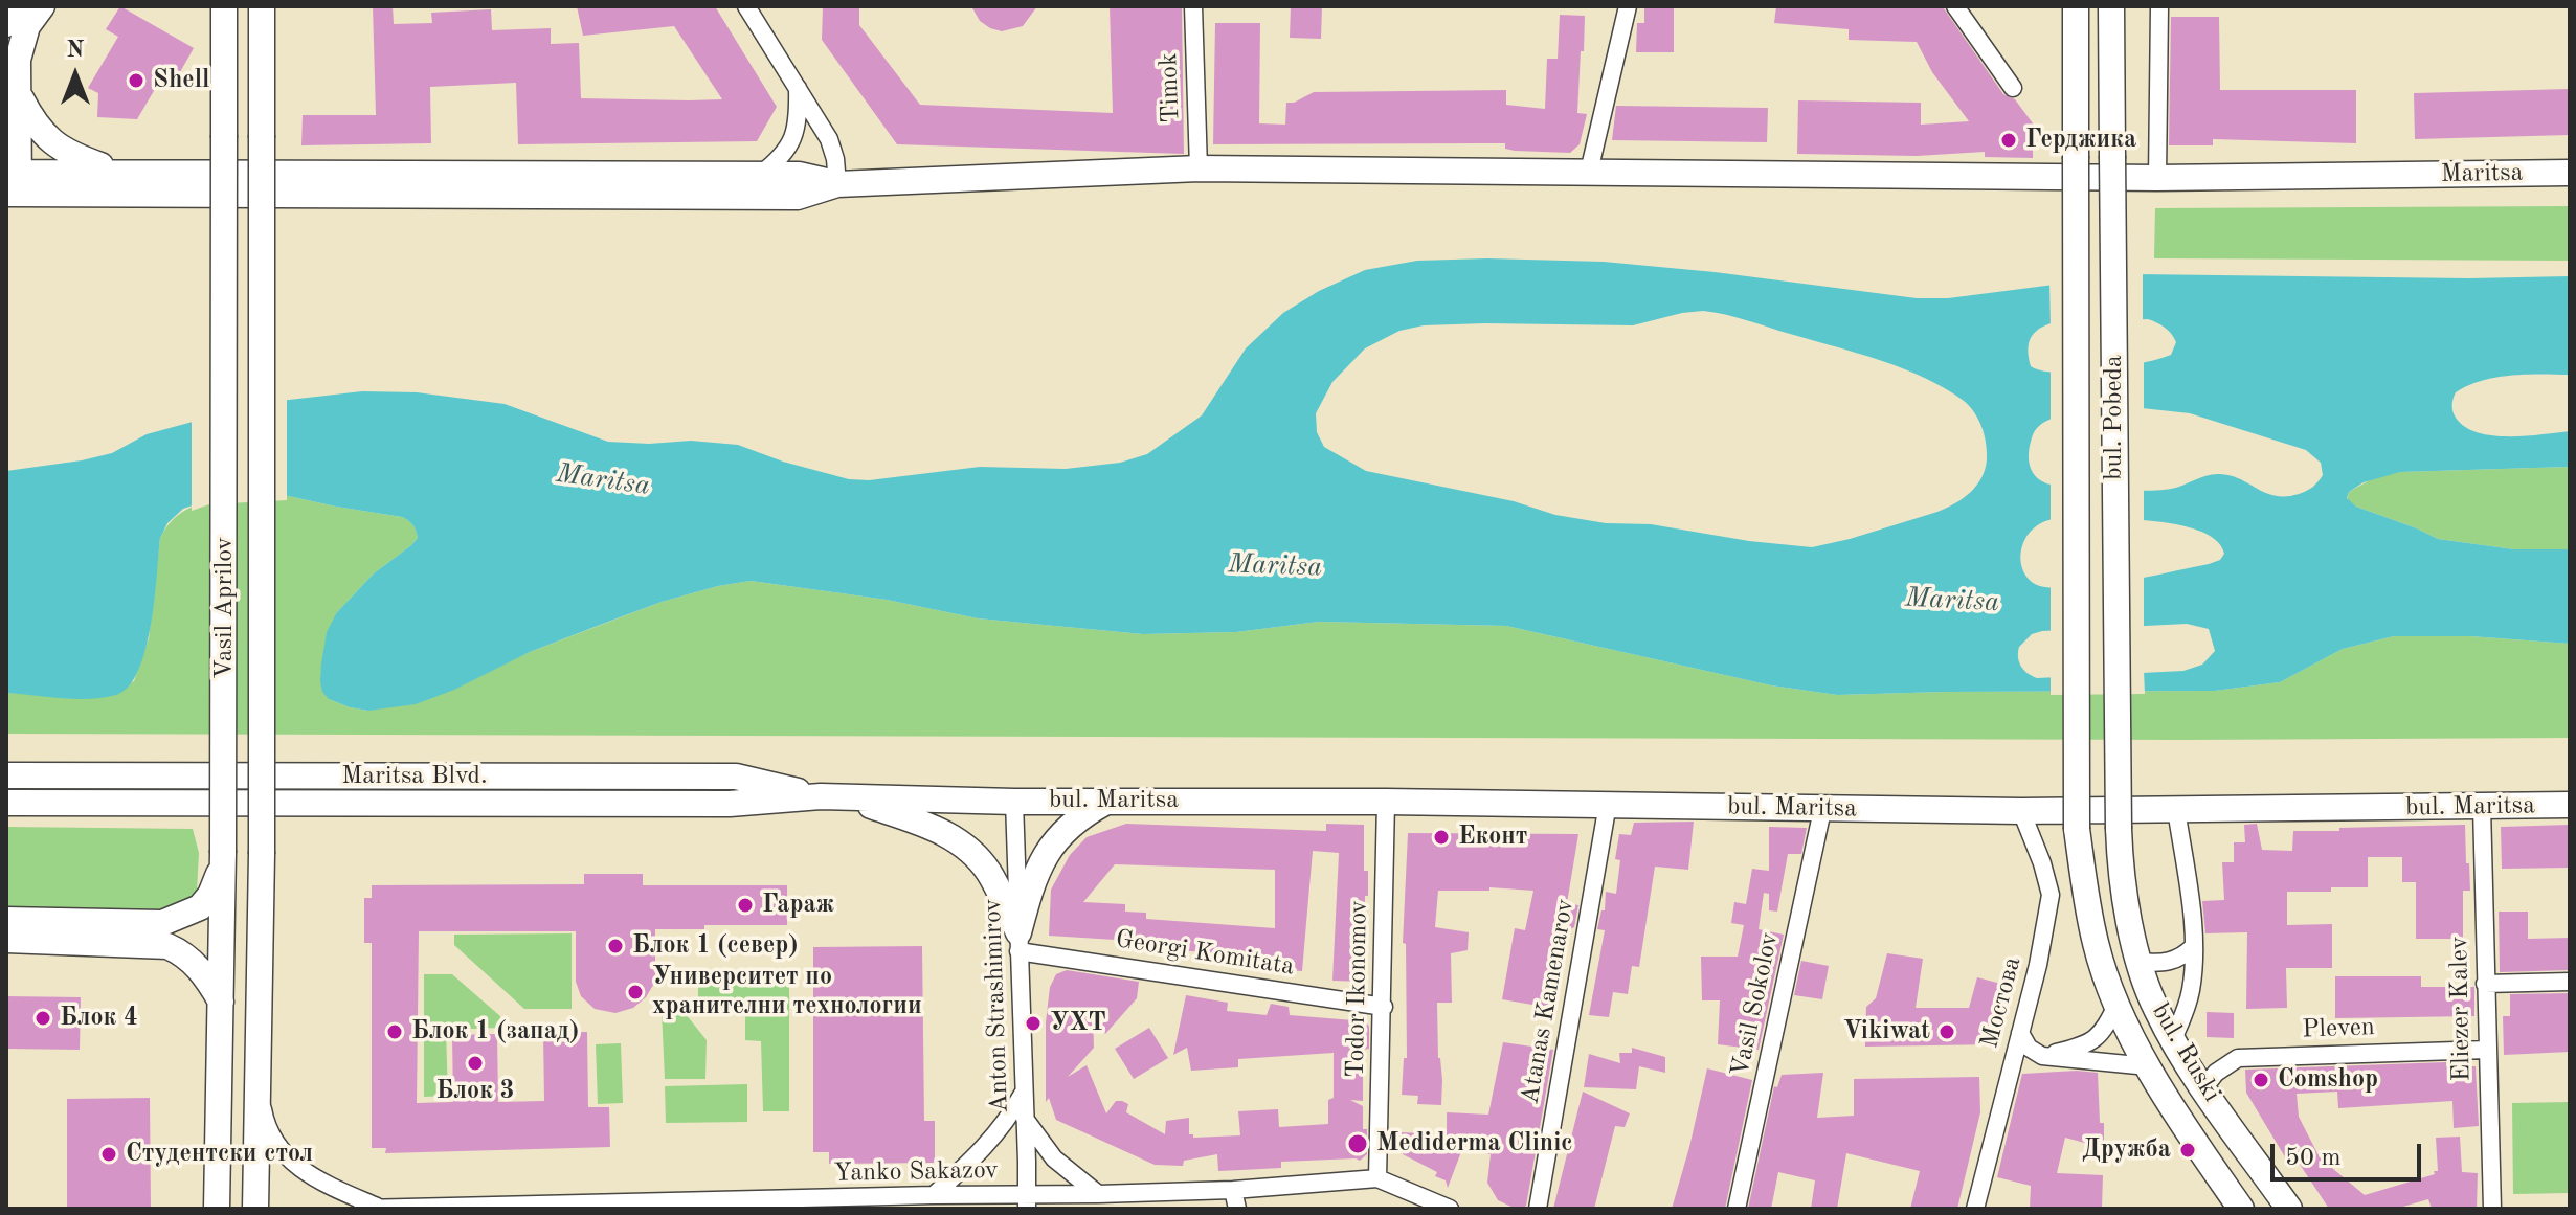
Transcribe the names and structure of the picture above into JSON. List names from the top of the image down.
{
  "streets": {
    "street": [
      "Timok",
      "Maritsa",
      "bul. Pobeda",
      "Vasil Aprilov",
      "Maritsa Blvd.",
      "bul. Maritsa",
      "Georgi Komitata",
      "Todor Ikonomov",
      "Atanas Kamenarov",
      "Мостова",
      "Vasil Sokolov",
      "Anton Strashimirov",
      "Eliezer Kalev",
      "Pleven",
      "bul. Ruski",
      "Yanko Sakazov"
    ]
  },
  "crossings": [
    ["Timok", "Maritsa"],
    ["bul. Pobeda", "bul. Ruski"],
    ["Vasil Aprilov", "Yanko Sakazov"],
    ["Maritsa Blvd.", "bul. Maritsa"],
    ["Maritsa Blvd.", "Anton Strashimirov"],
    ["bul. Maritsa", "Todor Ikonomov"],
    ["bul. Maritsa", "Atanas Kamenarov"],
    ["bul. Maritsa", "Мостова"],
    ["bul. Maritsa", "Vasil Sokolov"],
    ["bul. Maritsa", "Anton Strashimirov"],
    ["bul. Maritsa", "Eliezer Kalev"],
    ["Georgi Komitata", "Todor Ikonomov"],
    ["Georgi Komitata", "Anton Strashimirov"],
    ["Todor Ikonomov", "Yanko Sakazov"],
    ["Anton Strashimirov", "Yanko Sakazov"],
    ["Eliezer Kalev", "Pleven"],
    ["Pleven", "bul. Ruski"]
  ],
  "water": ["Maritsa"],
  "places": [
    "Shell",
    "Герджика",
    "Еконт",
    "Гараж",
    "Блок 1 (север)",
    "Университет по хранителни технологии",
    "Блок 4",
    "УХТ",
    "Блок 1 (запад)",
    "Vikiwat",
    "Блок 3",
    "Comshop",
    "Mediderma Clinic",
    "Дружба",
    "Студентски стол"
  ],
  "scale_bar": "50 m",
  "north": "top"
}
